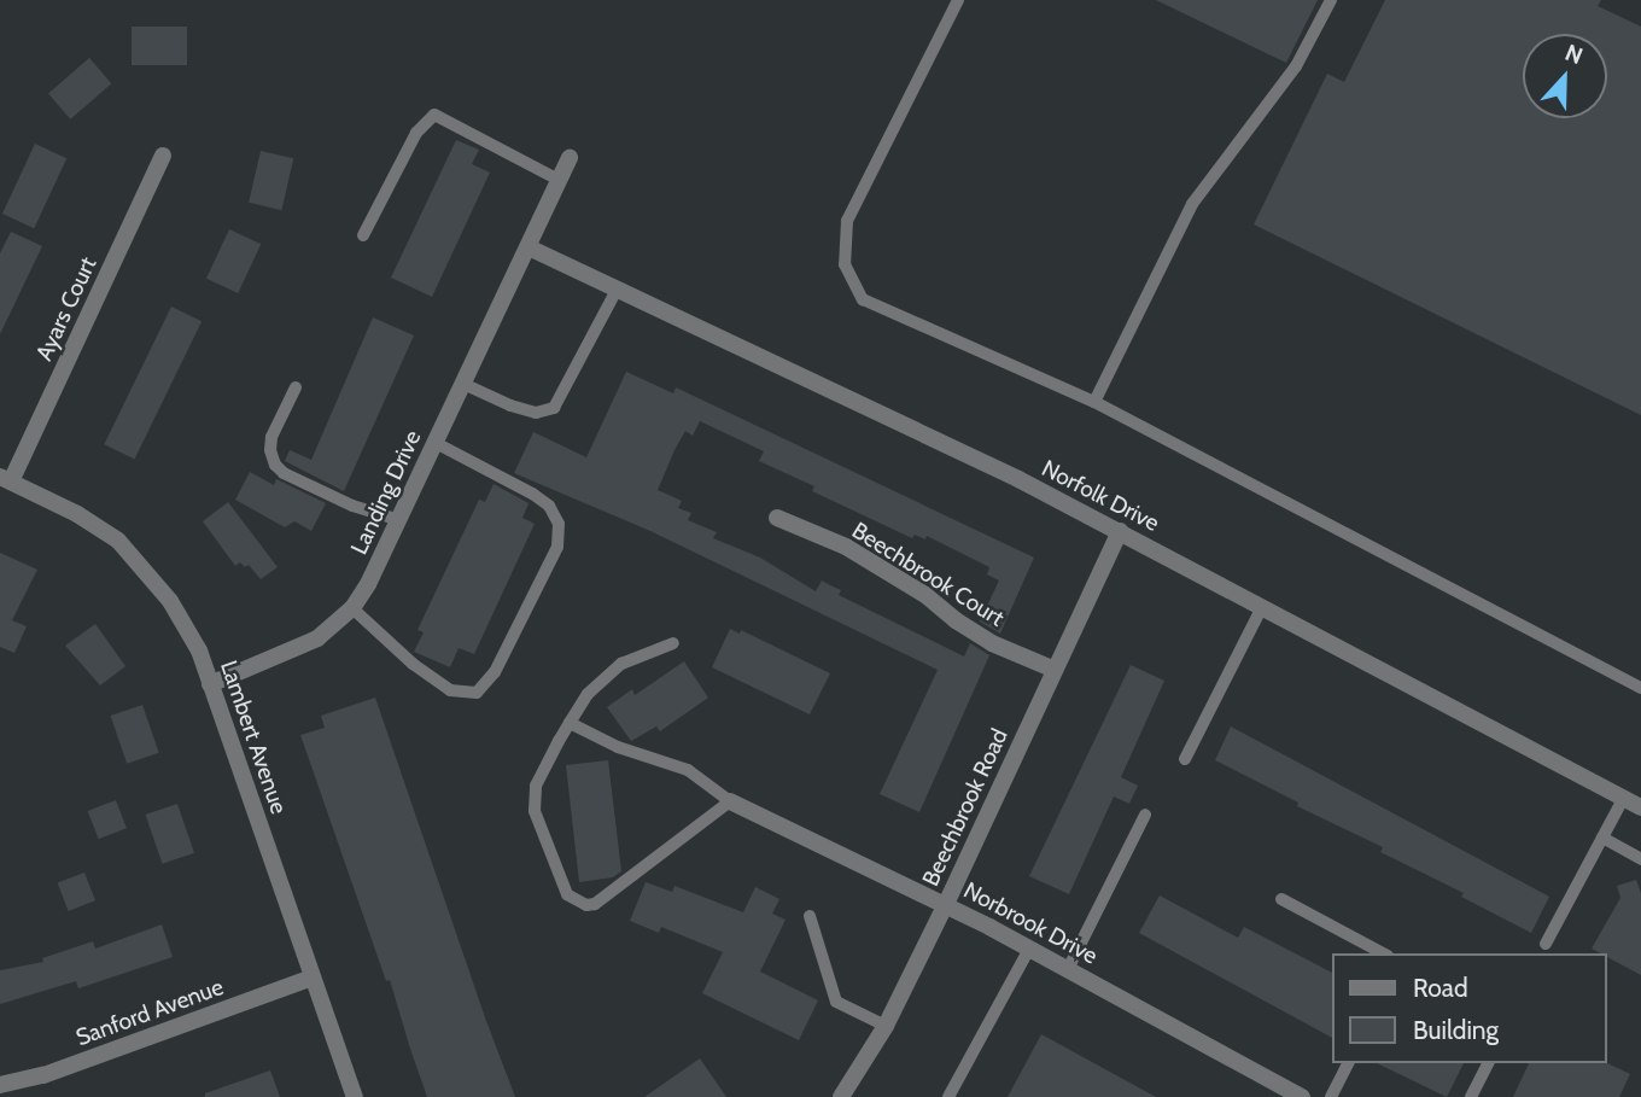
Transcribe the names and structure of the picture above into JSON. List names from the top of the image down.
{
  "streets": {
    "street": [
      "Ayars Court",
      "Landing Drive",
      "Norfolk Drive",
      "Beechbrook Court",
      "Lambert Avenue",
      "Beechbrook Road",
      "Norbrook Drive",
      "Sanford Avenue"
    ]
  },
  "crossings": [
    ["Ayars Court", "Lambert Avenue"],
    ["Landing Drive", "Norfolk Drive"],
    ["Landing Drive", "Lambert Avenue"],
    ["Norfolk Drive", "Beechbrook Road"],
    ["Beechbrook Court", "Beechbrook Road"],
    ["Lambert Avenue", "Sanford Avenue"],
    ["Beechbrook Road", "Norbrook Drive"]
  ],
  "legend": ["Road", "Building"],
  "north": "top"
}
